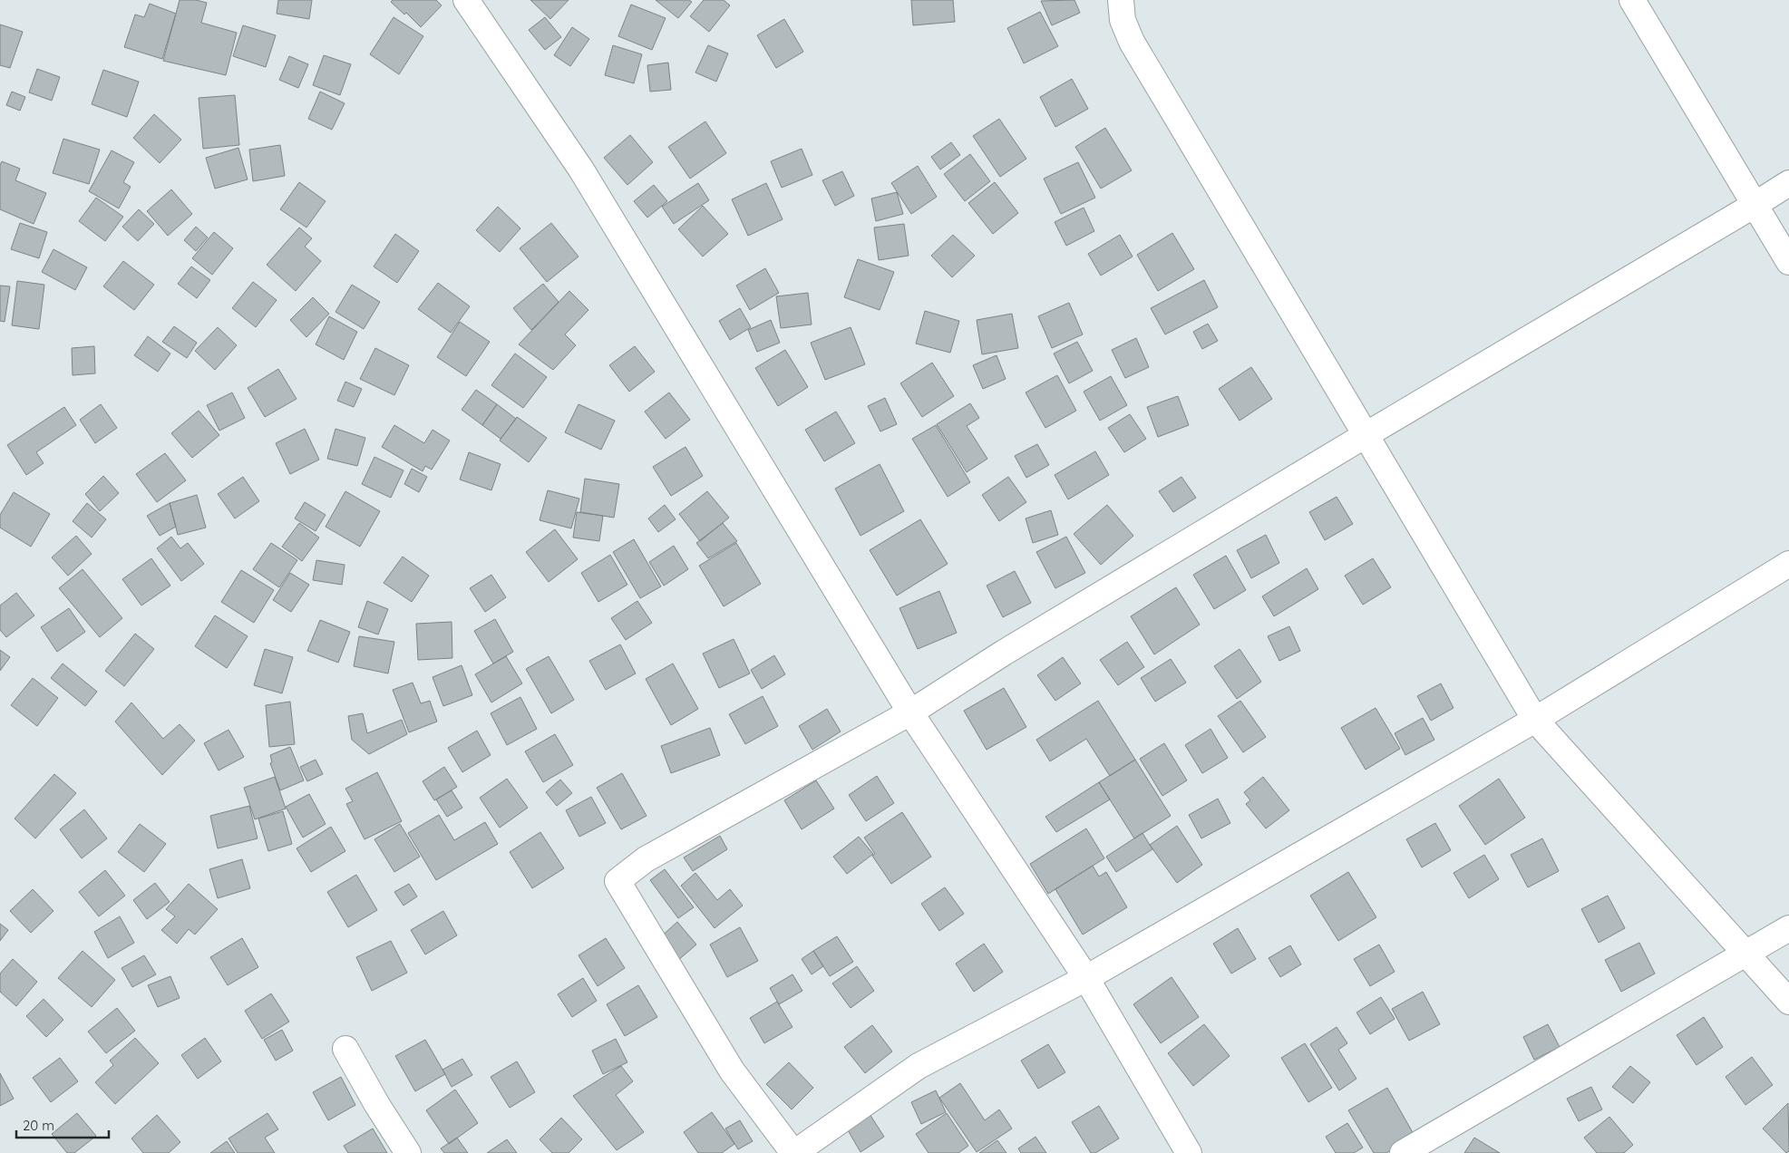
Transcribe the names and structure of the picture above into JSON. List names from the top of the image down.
{
  "scale_bar": "20 m"
}
